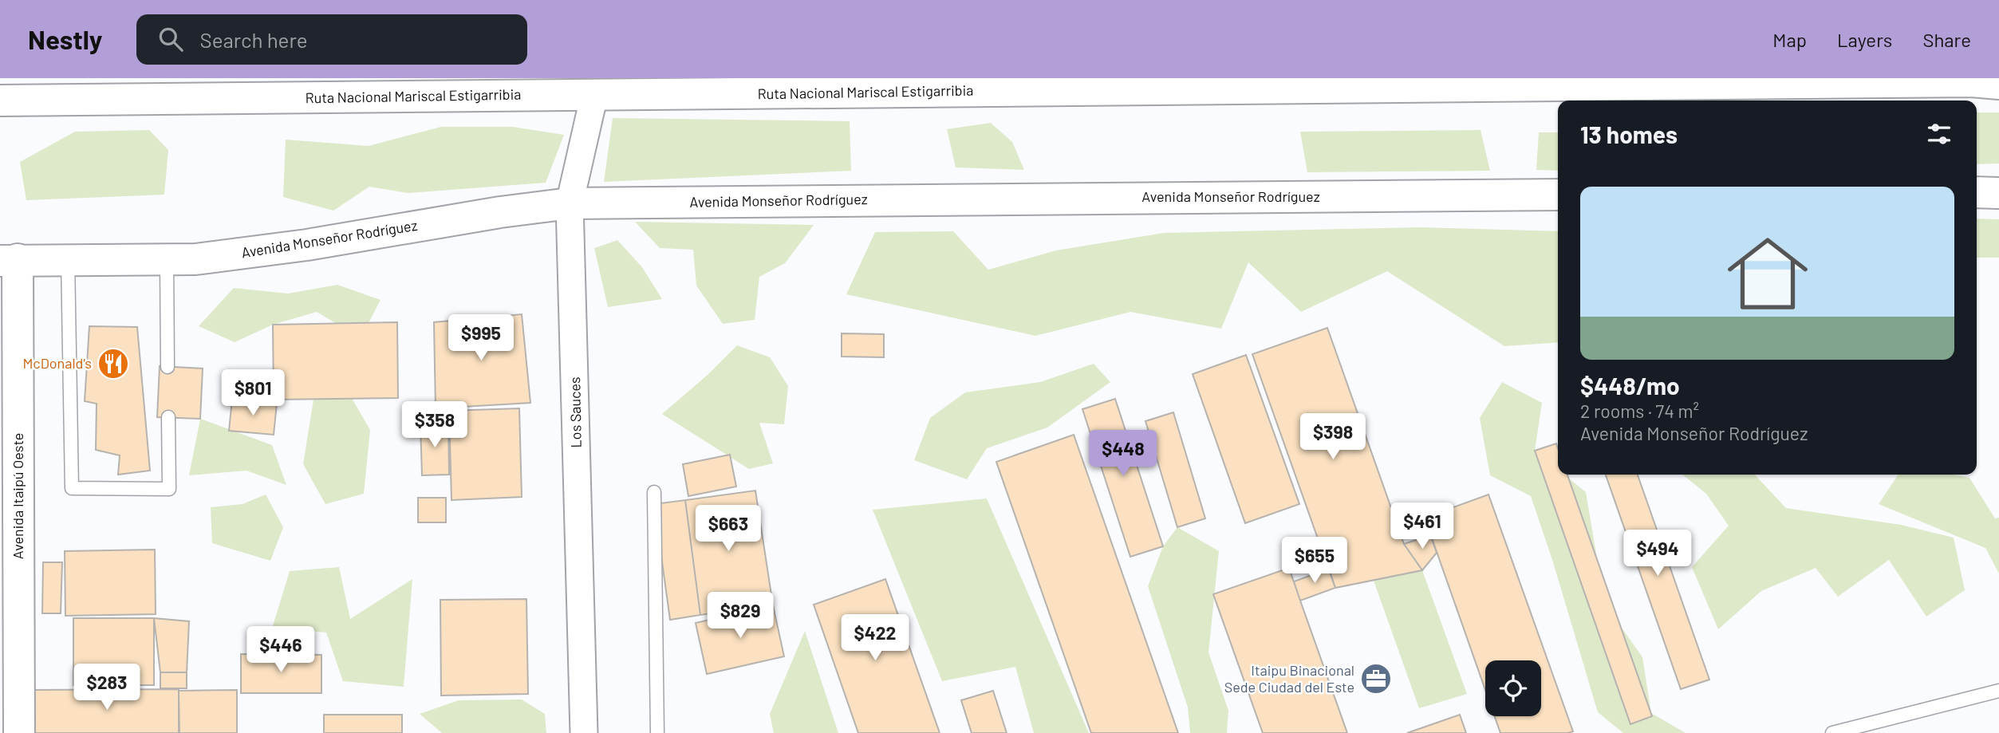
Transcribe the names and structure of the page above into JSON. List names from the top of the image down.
{
  "streets": {
    "main road": ["Ruta Nacional Mariscal Estigarribia", "Avenida Monseñor Rodríguez", "Avenida Itaipú Oeste"],
    "street": ["Los Sauces"]
  },
  "crossings": [
    ["Ruta Nacional Mariscal Estigarribia", "Los Sauces"],
    ["Avenida Monseñor Rodríguez", "Los Sauces"],
    ["Avenida Monseñor Rodríguez", "Avenida Itaipú Oeste"]
  ],
  "places": {
    "restaurant": ["McDonald's"],
    "office": ["Itaipu Binacional Sede Ciudad del Este"]
  },
  "page": {
    "header": "Nestly",
    "search": "Search here",
    "nav": ["Map", "Layers", "Share"],
    "heading": "13 homes",
    "list": [
      {
        "name": "$448/mo",
        "note": "2 rooms · 74 m² · Avenida Monseñor Rodríguez"
      }
    ],
    "price": [
      "$995",
      "$801",
      "$358",
      "$398",
      "$448",
      "$461",
      "$663",
      "$494",
      "$655",
      "$829",
      "$422",
      "$446",
      "$283"
    ]
  }
}
